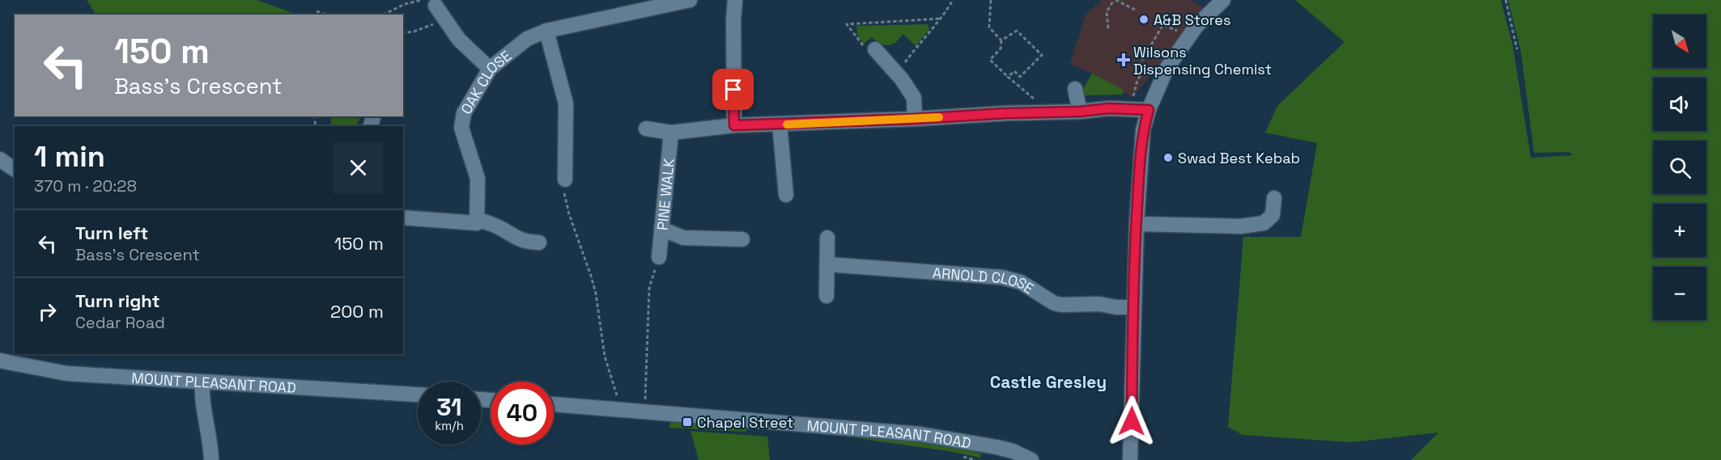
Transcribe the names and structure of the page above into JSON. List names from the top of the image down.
{
  "streets": {
    "street": [
      "OAK CLOSE",
      "PINE WALK",
      "ARNOLD CLOSE",
      "MOUNT PLEASANT ROAD"
    ]
  },
  "districts": ["Castle Gresley"],
  "places": {
    "other": ["A&B Stores", "Swad Best Kebab"],
    "health": ["Wilsons Dispensing Chemist"],
    "transit": ["Chapel Street"]
  },
  "north": "bottom right",
  "page": {
    "map_buttons": ["+", "−"],
    "turn": ["150 m", "Bass's Crescent"],
    "heading": ["1 min", "370 m · 20:28"],
    "list": [
      {
        "name": "Turn left",
        "note": "Bass's Crescent",
        "value": "150 m"
      },
      {
        "name": "Turn right",
        "note": "Cedar Road",
        "value": "200 m"
      }
    ],
    "speed": "31 km/h",
    "limit": "40"
  }
}
